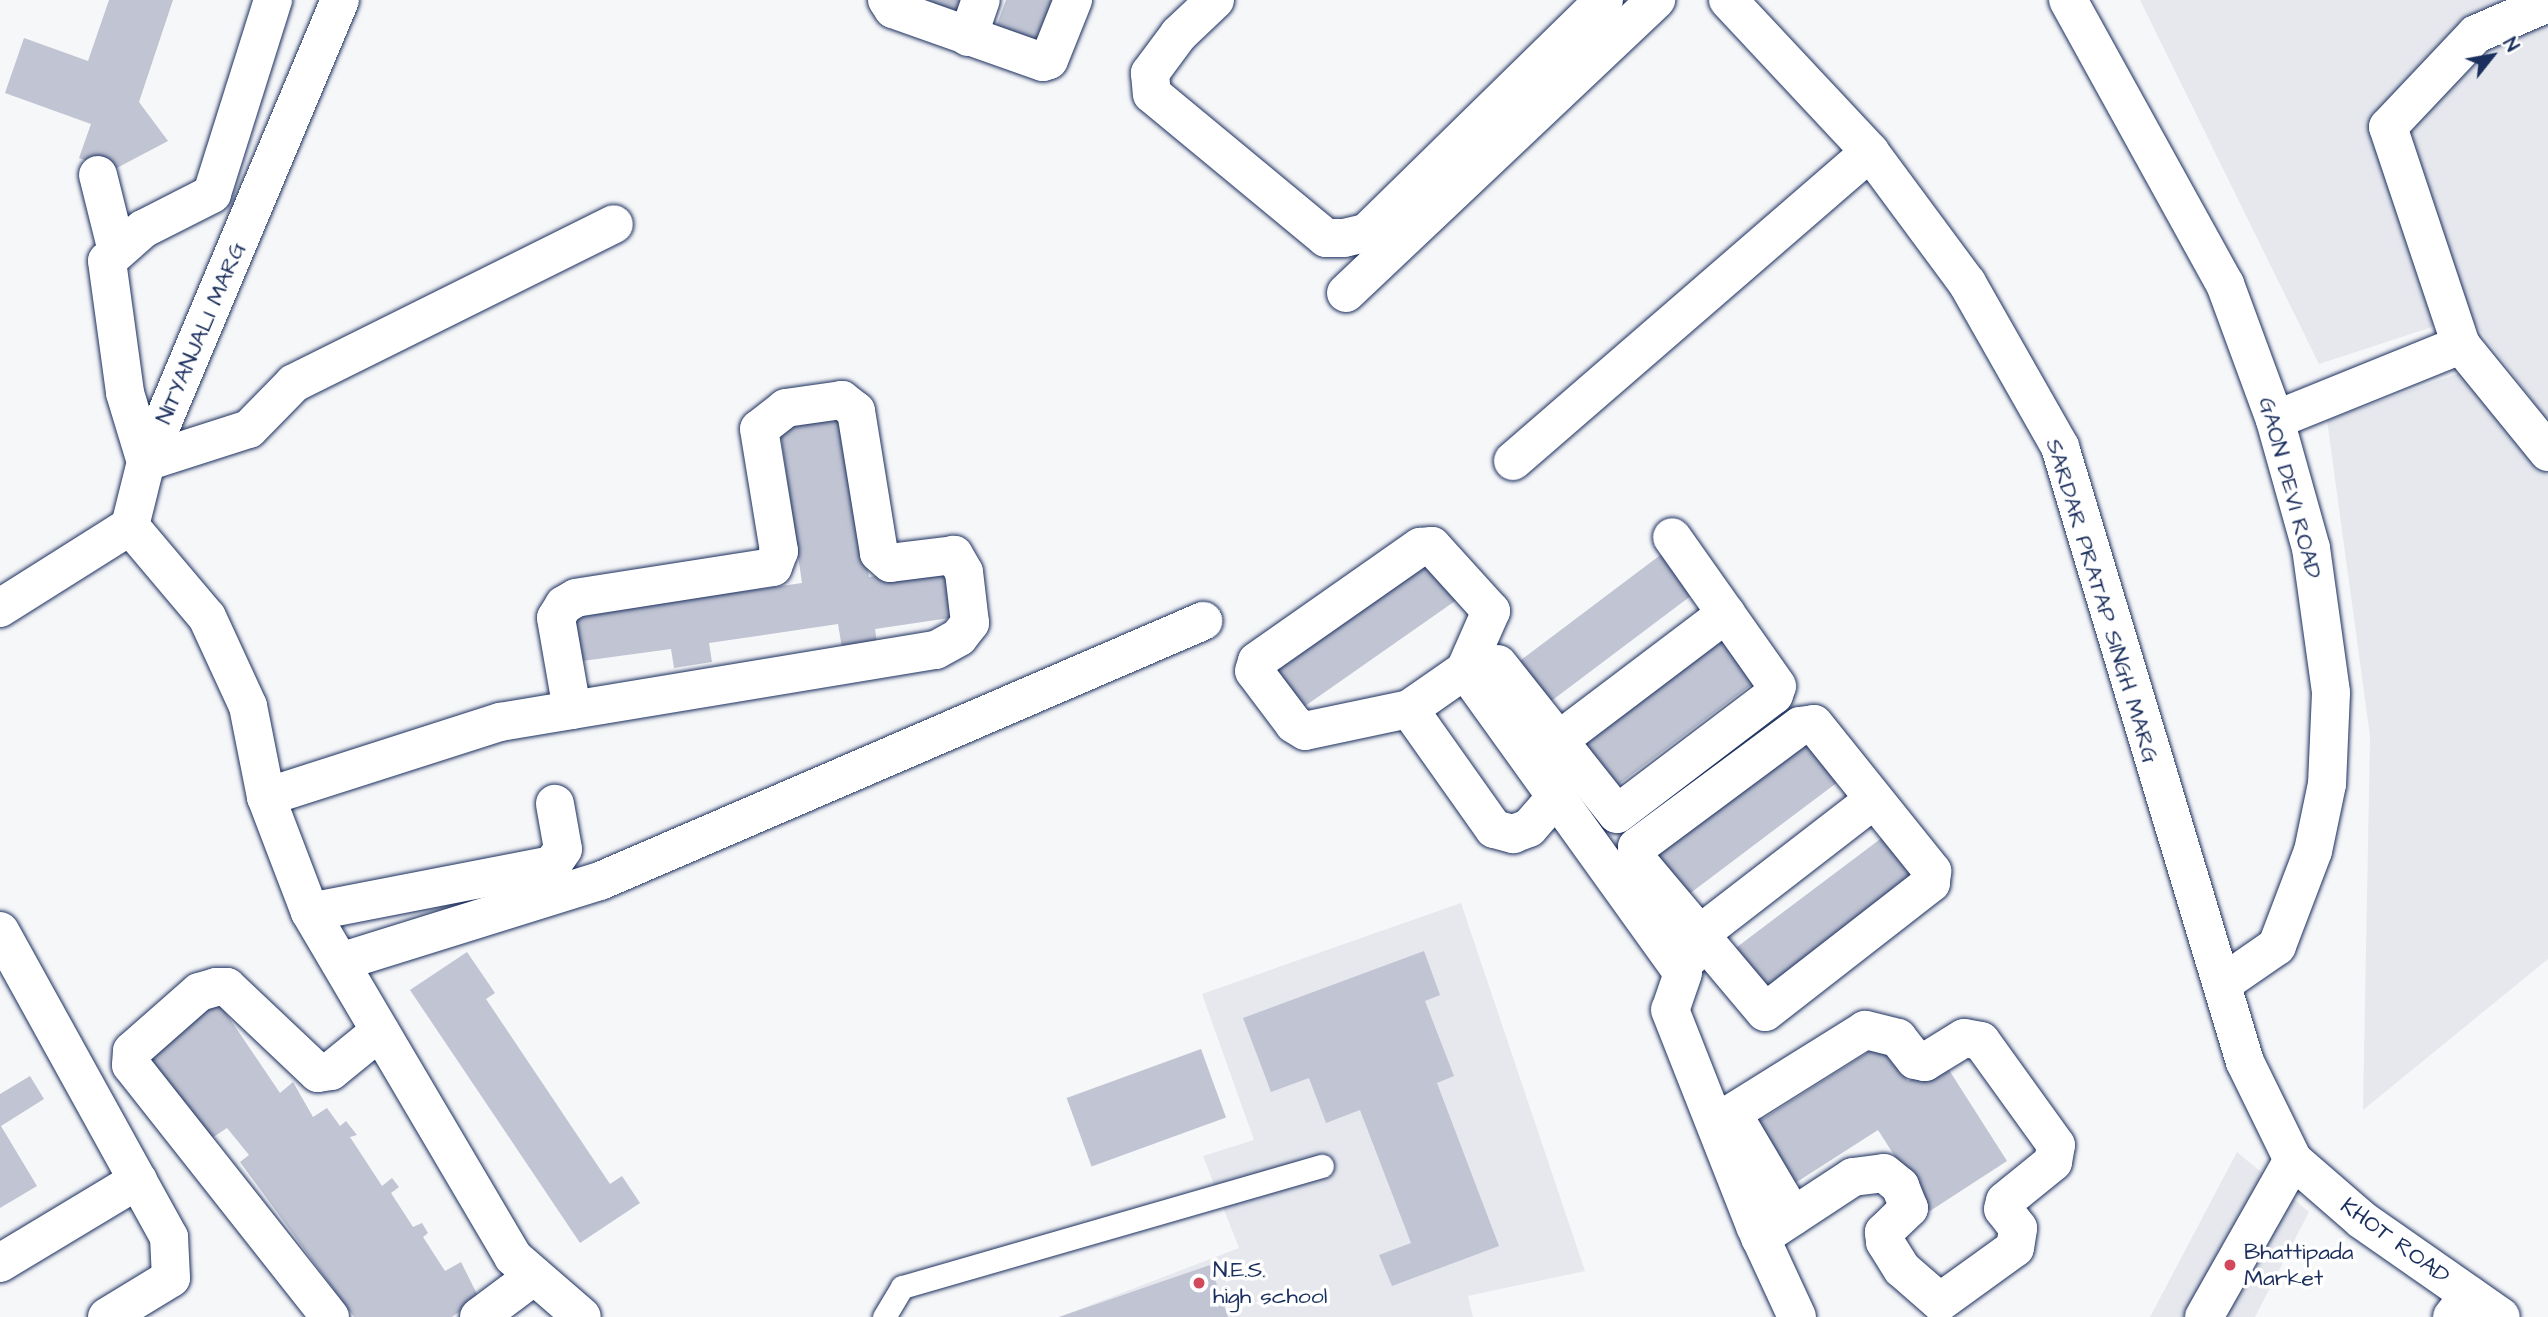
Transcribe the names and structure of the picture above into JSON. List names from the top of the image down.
{
  "streets": {
    "street": [
      "NITYANJALI MARG",
      "GAON DEVI ROAD",
      "SARDAR PRATAP SINGH MARG",
      "KHOT ROAD"
    ]
  },
  "crossings": [
    ["GAON DEVI ROAD", "SARDAR PRATAP SINGH MARG"],
    ["SARDAR PRATAP SINGH MARG", "KHOT ROAD"]
  ],
  "places": ["Bhattipada Market", "N.E.S. high school"],
  "north": "top right"
}
